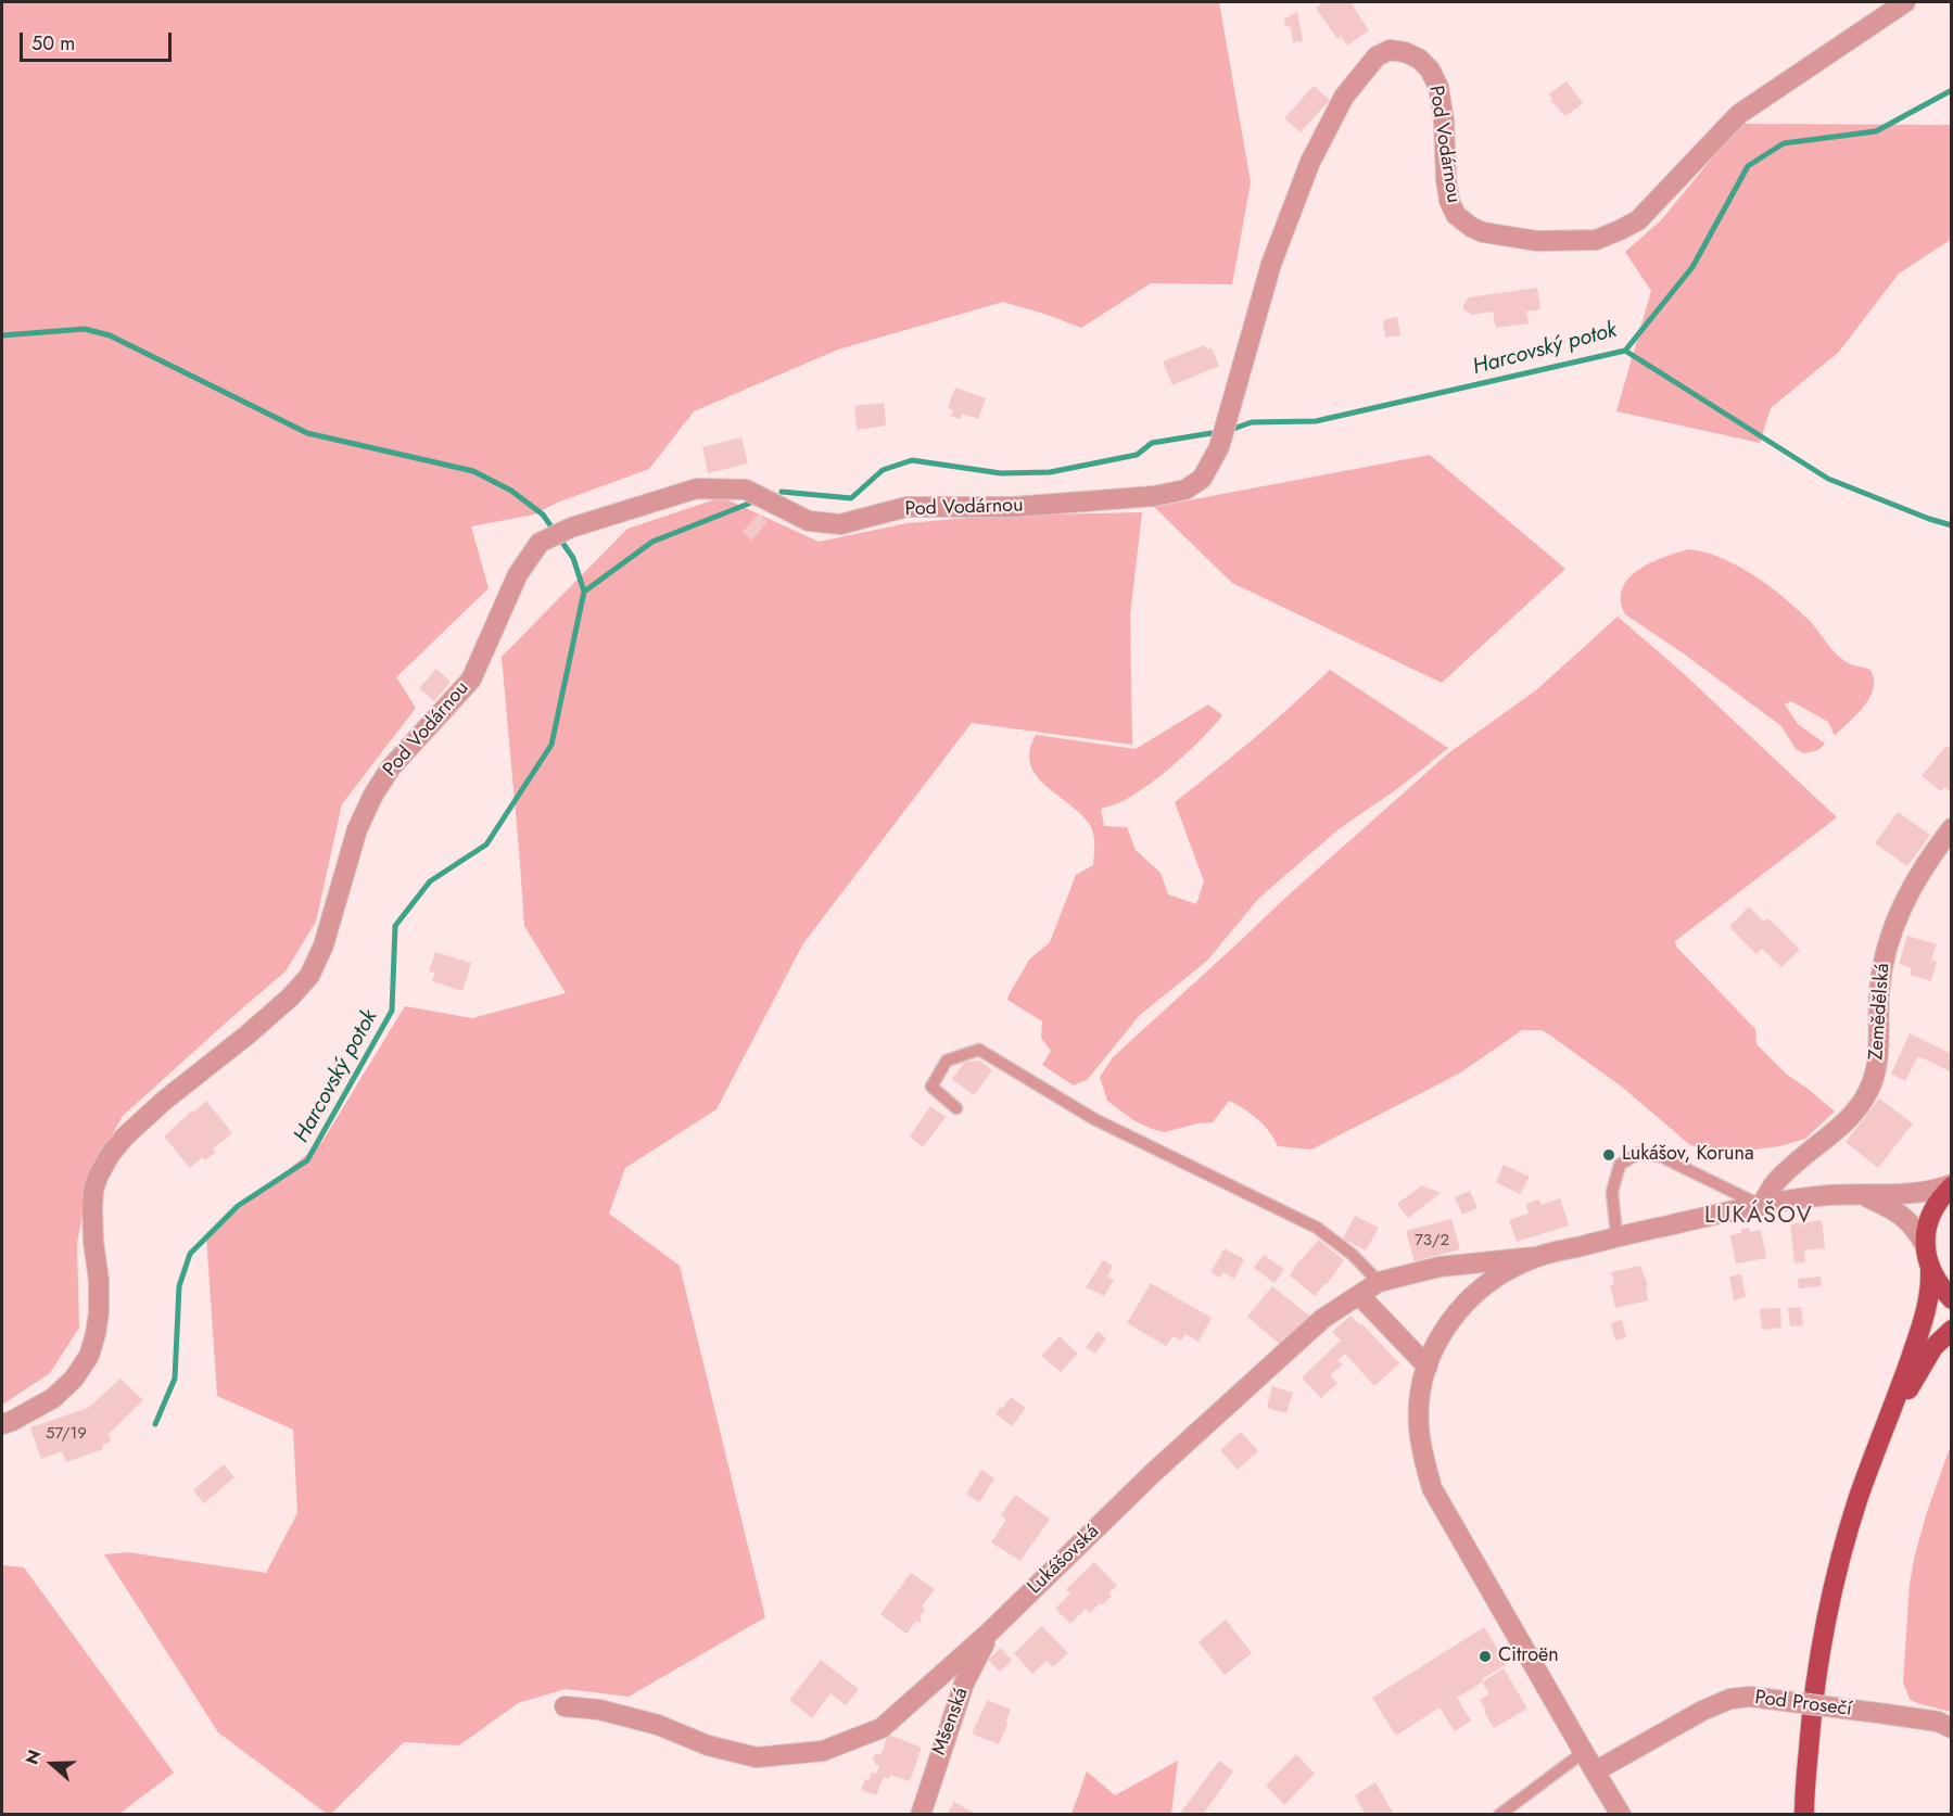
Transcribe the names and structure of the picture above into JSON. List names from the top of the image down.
{
  "streets": {
    "street": [
      "Pod Vodárnou",
      "Zemědělská",
      "Lukášovská",
      "Pod Prosečí",
      "Mšenská"
    ]
  },
  "crossings": [
    ["Lukášovská", "Mšenská"]
  ],
  "districts": ["LUKÁŠOV"],
  "water": ["Harcovský potok"],
  "places": ["Lukášov, Koruna", "Citroën"],
  "house_numbers": ["73/2", "57/19"],
  "scale_bar": "50 m",
  "north": "left"
}
